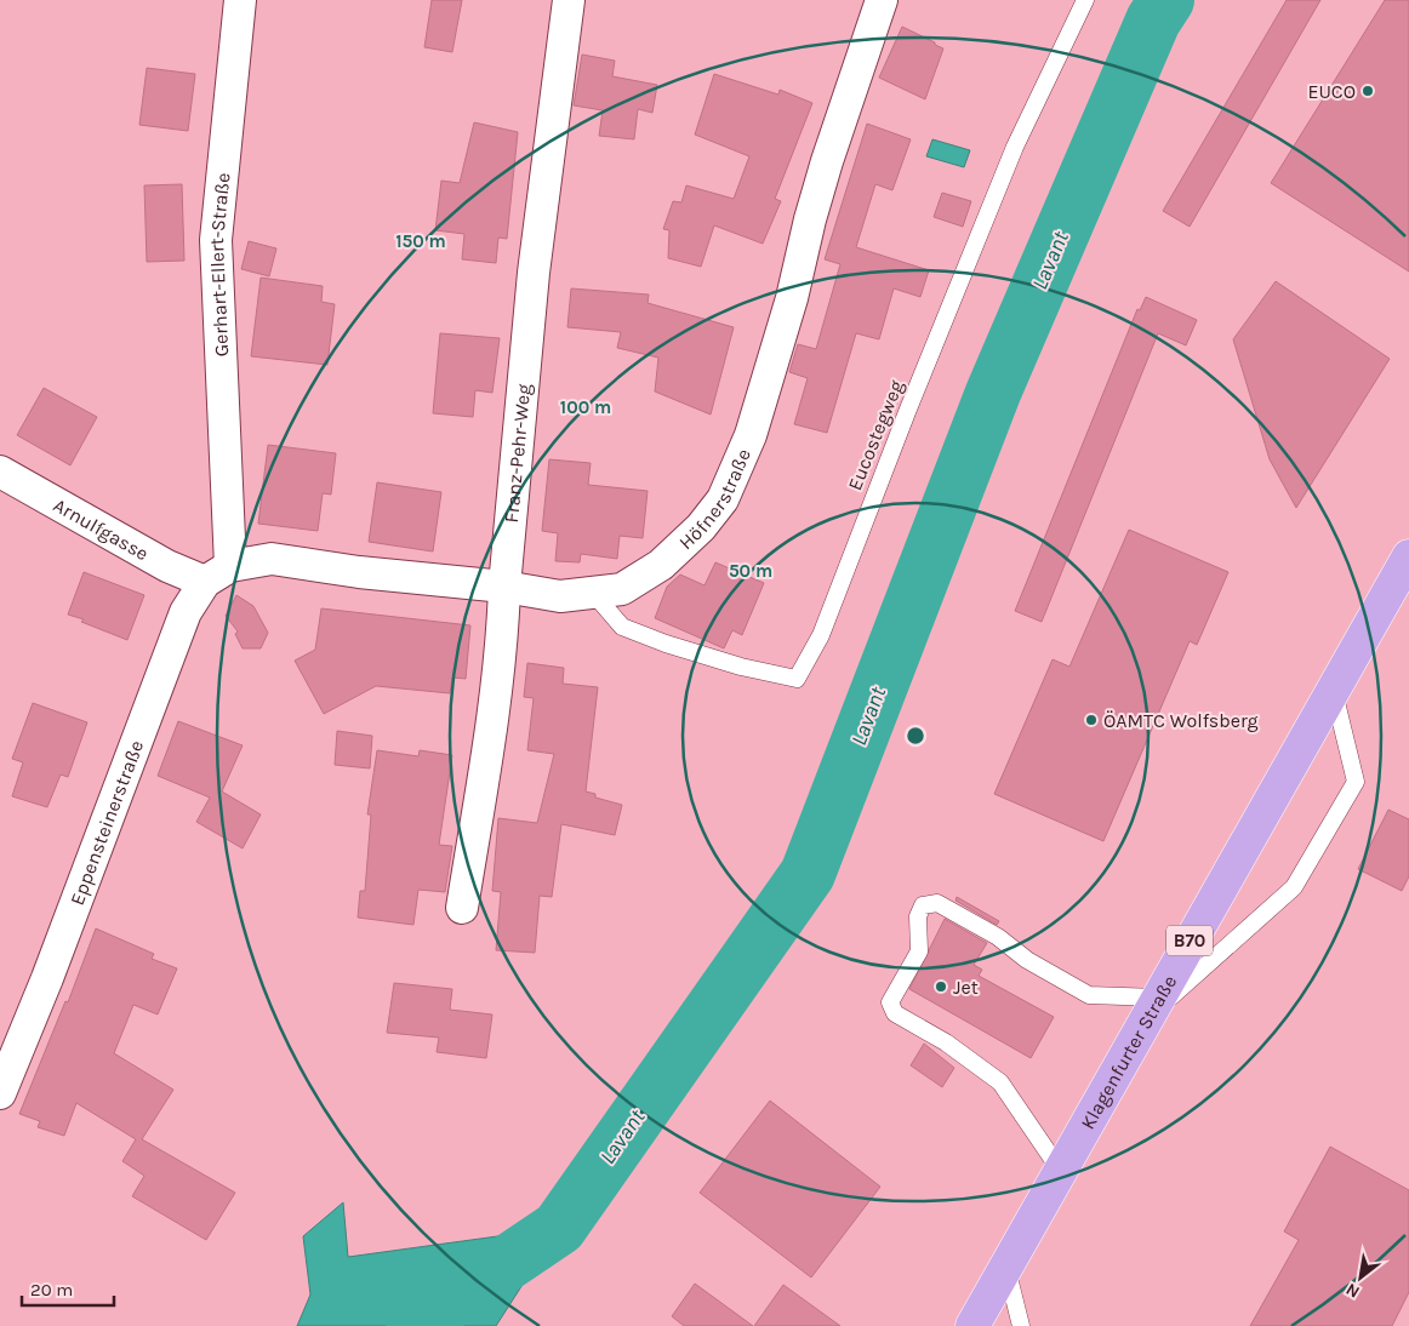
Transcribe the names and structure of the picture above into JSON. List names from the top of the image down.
{
  "streets": {
    "main road": ["B70", "Klagenfurter Straße"],
    "street": [
      "Gerhart-Ellert-Straße",
      "Franz-Pehr-Weg",
      "Höfnerstraße",
      "Arnulfgasse",
      "Eppensteinerstraße"
    ],
    "lane": ["Eucostegweg"]
  },
  "crossings": [
    ["Gerhart-Ellert-Straße", "Höfnerstraße"],
    ["Gerhart-Ellert-Straße", "Arnulfgasse"],
    ["Gerhart-Ellert-Straße", "Eppensteinerstraße"],
    ["Eucostegweg", "Höfnerstraße"],
    ["Franz-Pehr-Weg", "Höfnerstraße"],
    ["Höfnerstraße", "Arnulfgasse"],
    ["Höfnerstraße", "Eppensteinerstraße"],
    ["Arnulfgasse", "Eppensteinerstraße"]
  ],
  "water": ["Lavant"],
  "places": ["EUCO", "ÖAMTC Wolfsberg", "Jet"],
  "scale_bar": "20 m",
  "north": "bottom left",
  "rings": ["150 m", "100 m", "50 m"]
}
